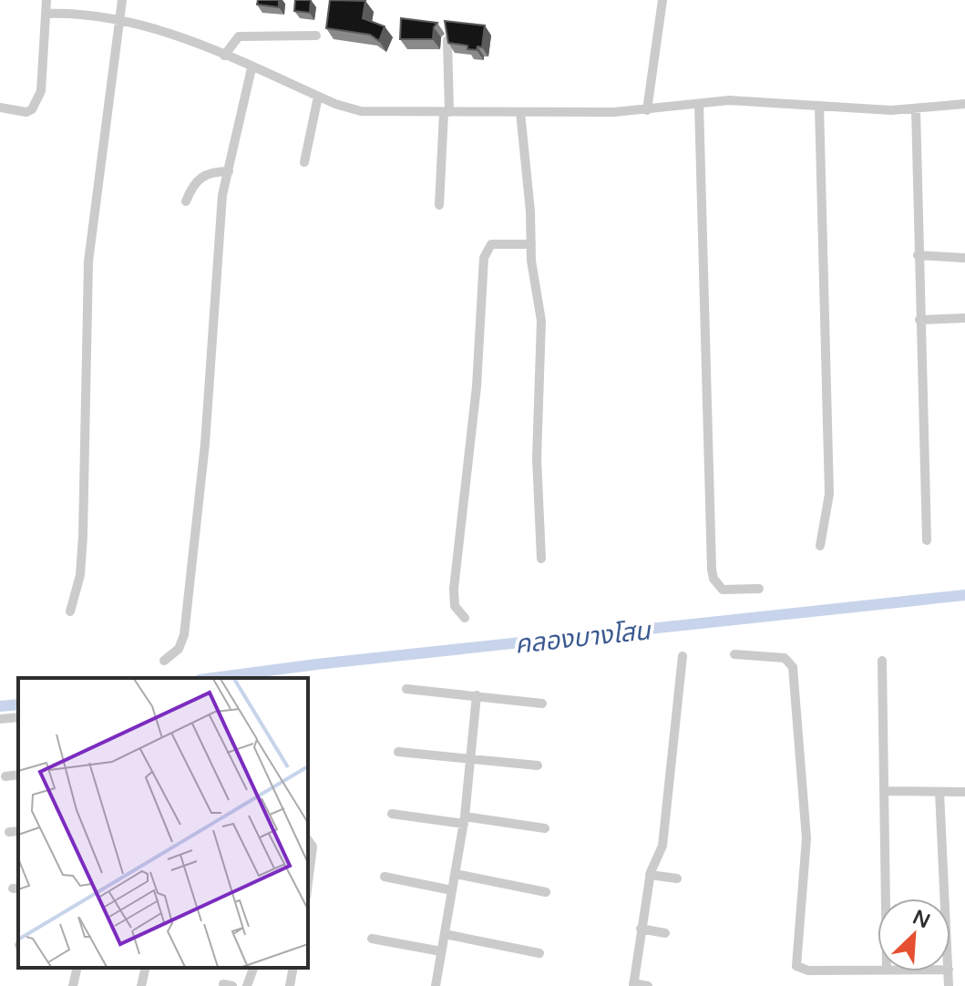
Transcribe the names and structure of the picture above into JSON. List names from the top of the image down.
{
  "water": ["คลองบางโสน"],
  "north": "top right"
}
